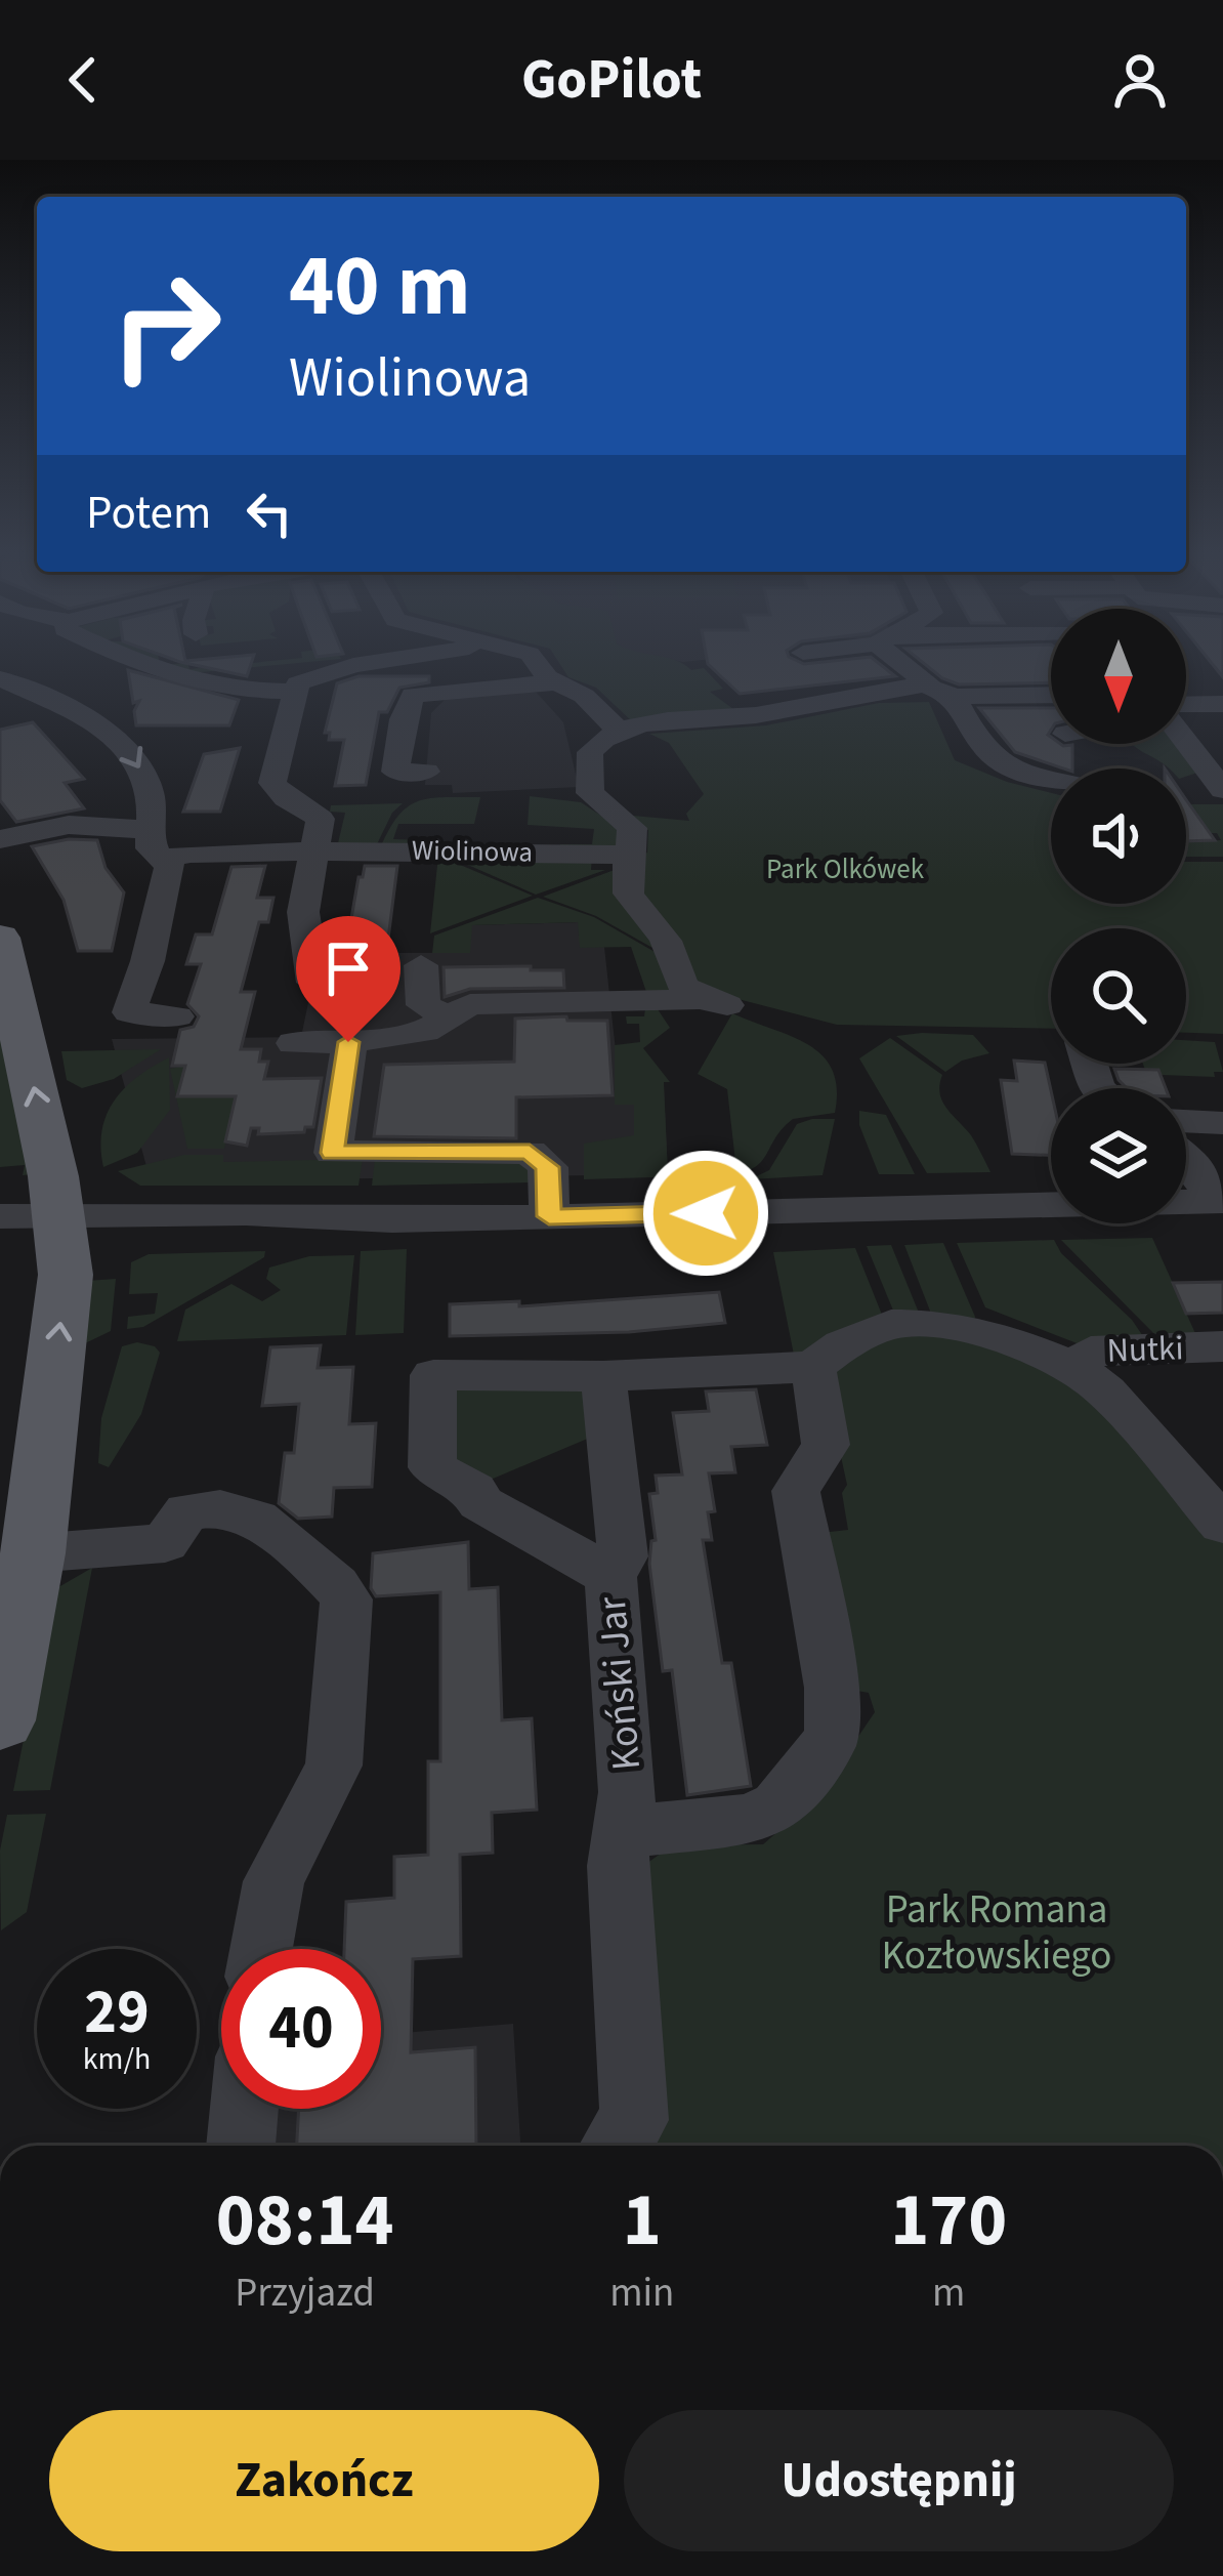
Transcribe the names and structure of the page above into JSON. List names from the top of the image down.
{
  "streets": {
    "street": ["Wiolinowa", "Nutki", "Koński Jar"]
  },
  "parks": ["Park Olkówek", "Park Romana Kozłowskiego"],
  "north": "bottom",
  "page": {
    "header": "GoPilot",
    "turn": ["40 m", "Wiolinowa"],
    "then": "Potem",
    "speed": "29 km/h",
    "limit": "40",
    "eta": [
      "08:14",
      "Przyjazd",
      "1",
      "min",
      "170",
      "m"
    ],
    "buttons": ["Zakończ", "Udostępnij"]
  }
}
